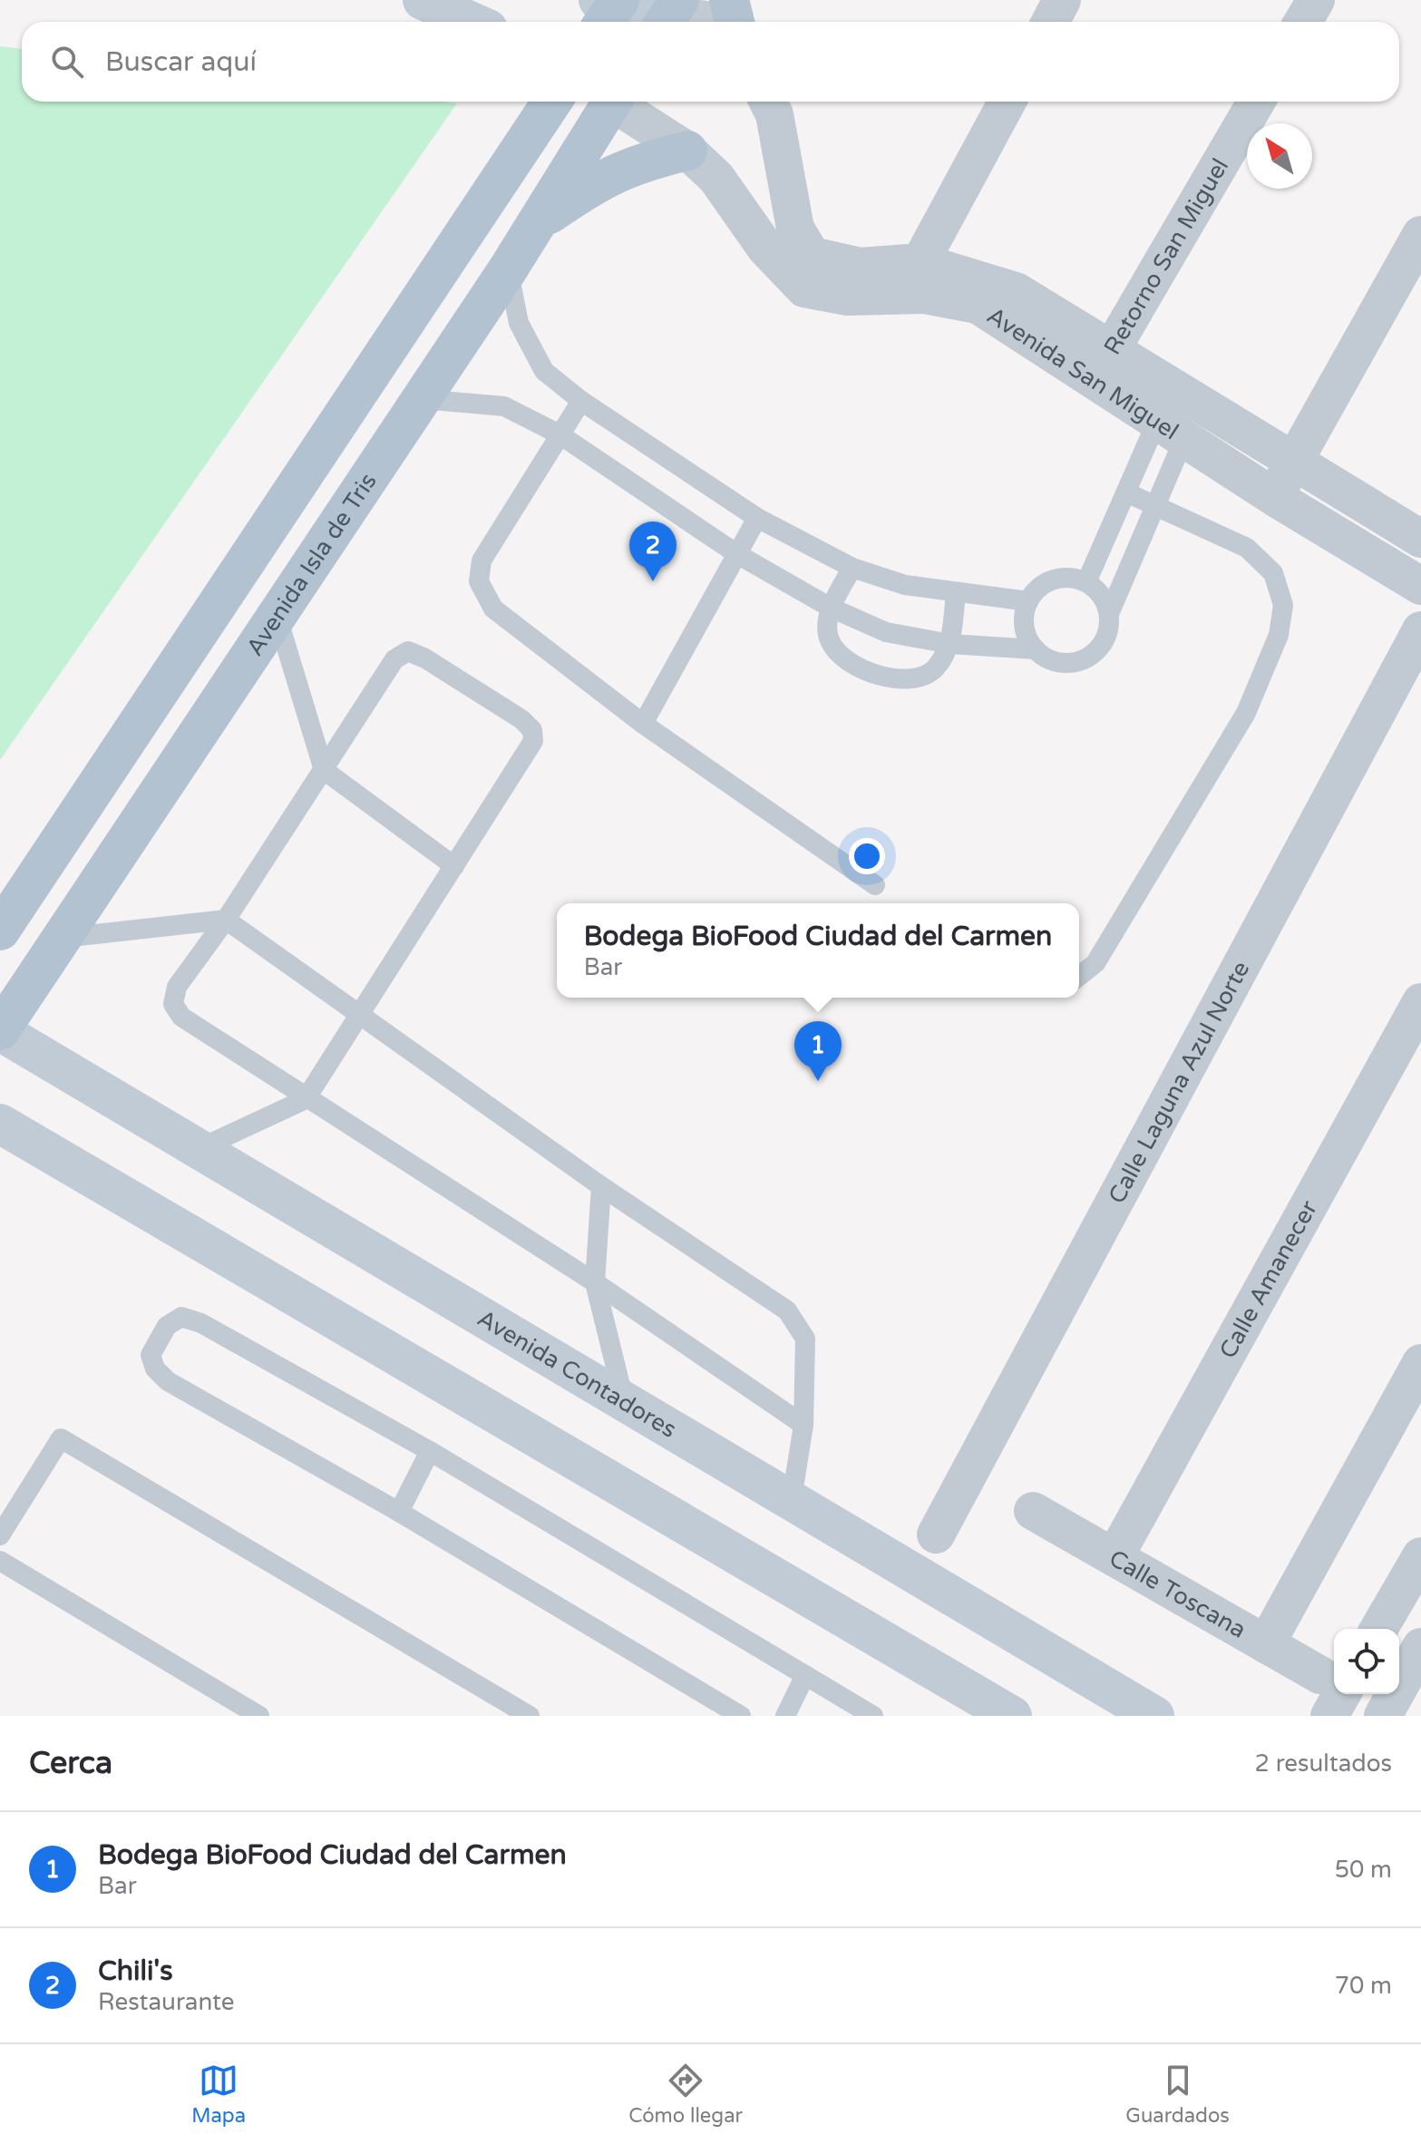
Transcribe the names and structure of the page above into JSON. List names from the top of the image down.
{
  "streets": {
    "main road": ["Avenida Isla de Tris", "Avenida Contadores"],
    "street": [
      "Retorno San Miguel",
      "Avenida San Miguel",
      "Calle Laguna Azul Norte",
      "Calle Amanecer",
      "Calle Toscana"
    ]
  },
  "crossings": [
    ["Retorno San Miguel", "Avenida San Miguel"],
    ["Avenida Isla de Tris", "Avenida Contadores"],
    ["Calle Amanecer", "Calle Toscana"]
  ],
  "north": "top left",
  "page": {
    "search": "Buscar aquí",
    "pins": ["2", "1"],
    "popup": ["Bodega BioFood Ciudad del Carmen", "Bar"],
    "heading": ["Cerca", "2 resultados"],
    "list": [
      {
        "mark": "1",
        "name": "Bodega BioFood Ciudad del Carmen",
        "note": "Bar",
        "value": "50 m"
      },
      {
        "mark": "2",
        "name": "Chili's",
        "note": "Restaurante",
        "value": "70 m"
      }
    ],
    "nav": ["Mapa", "Cómo llegar", "Guardados"]
  }
}
